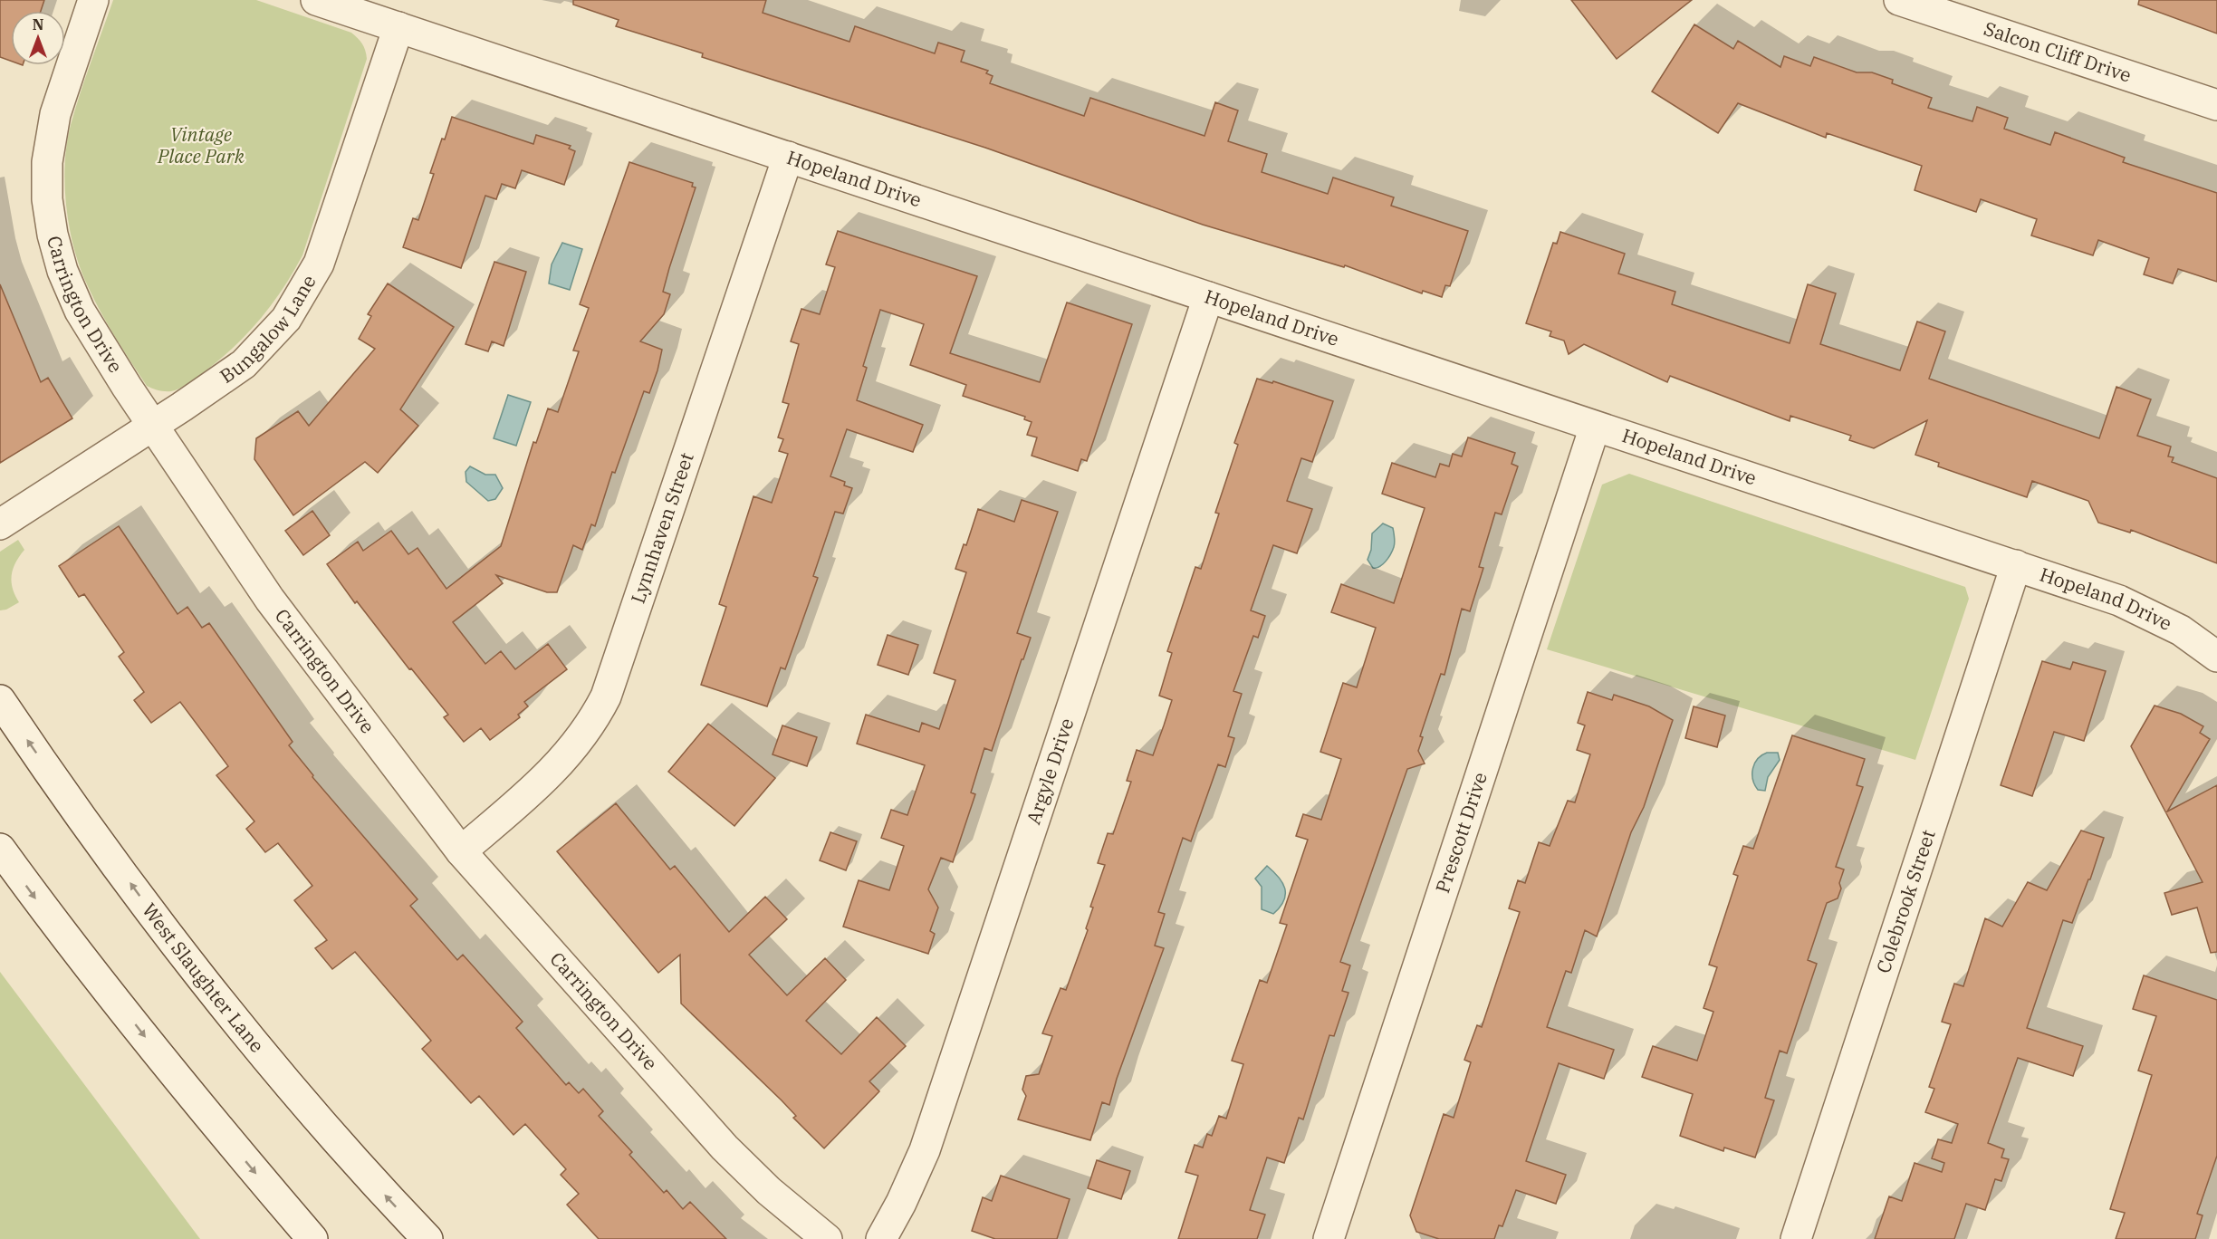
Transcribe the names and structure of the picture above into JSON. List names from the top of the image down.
{
  "streets": {
    "street": [
      "Salcon Cliff Drive",
      "Hopeland Drive",
      "Carrington Drive",
      "Bungalow Lane",
      "Lynnhaven Street",
      "Argyle Drive",
      "Prescott Drive",
      "Colebrook Street",
      "West Slaughter Lane"
    ]
  },
  "crossings": [
    ["Hopeland Drive", "Bungalow Lane"],
    ["Hopeland Drive", "Lynnhaven Street"],
    ["Hopeland Drive", "Argyle Drive"],
    ["Hopeland Drive", "Prescott Drive"],
    ["Hopeland Drive", "Colebrook Street"],
    ["Carrington Drive", "Bungalow Lane"],
    ["Carrington Drive", "Lynnhaven Street"]
  ],
  "parks": ["Vintage Place Park"],
  "north": "top"
}
